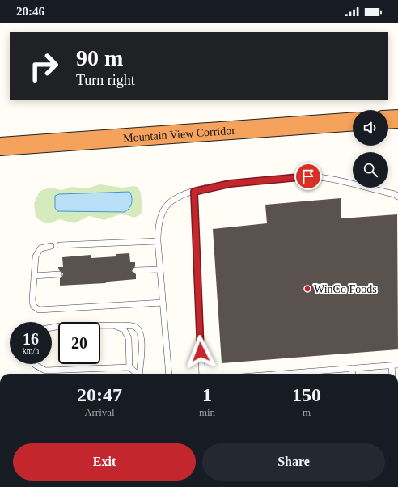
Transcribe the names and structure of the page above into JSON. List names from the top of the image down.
{
  "streets": {
    "highway": ["Mountain View Corridor"]
  },
  "places": ["WinCo Foods"],
  "page": {
    "status": "20:46",
    "turn": ["90 m", "Turn right"],
    "speed": "16 km/h",
    "limit": "20",
    "eta": [
      "20:47",
      "Arrival",
      "1",
      "min",
      "150",
      "m"
    ],
    "buttons": ["Exit", "Share"]
  }
}
